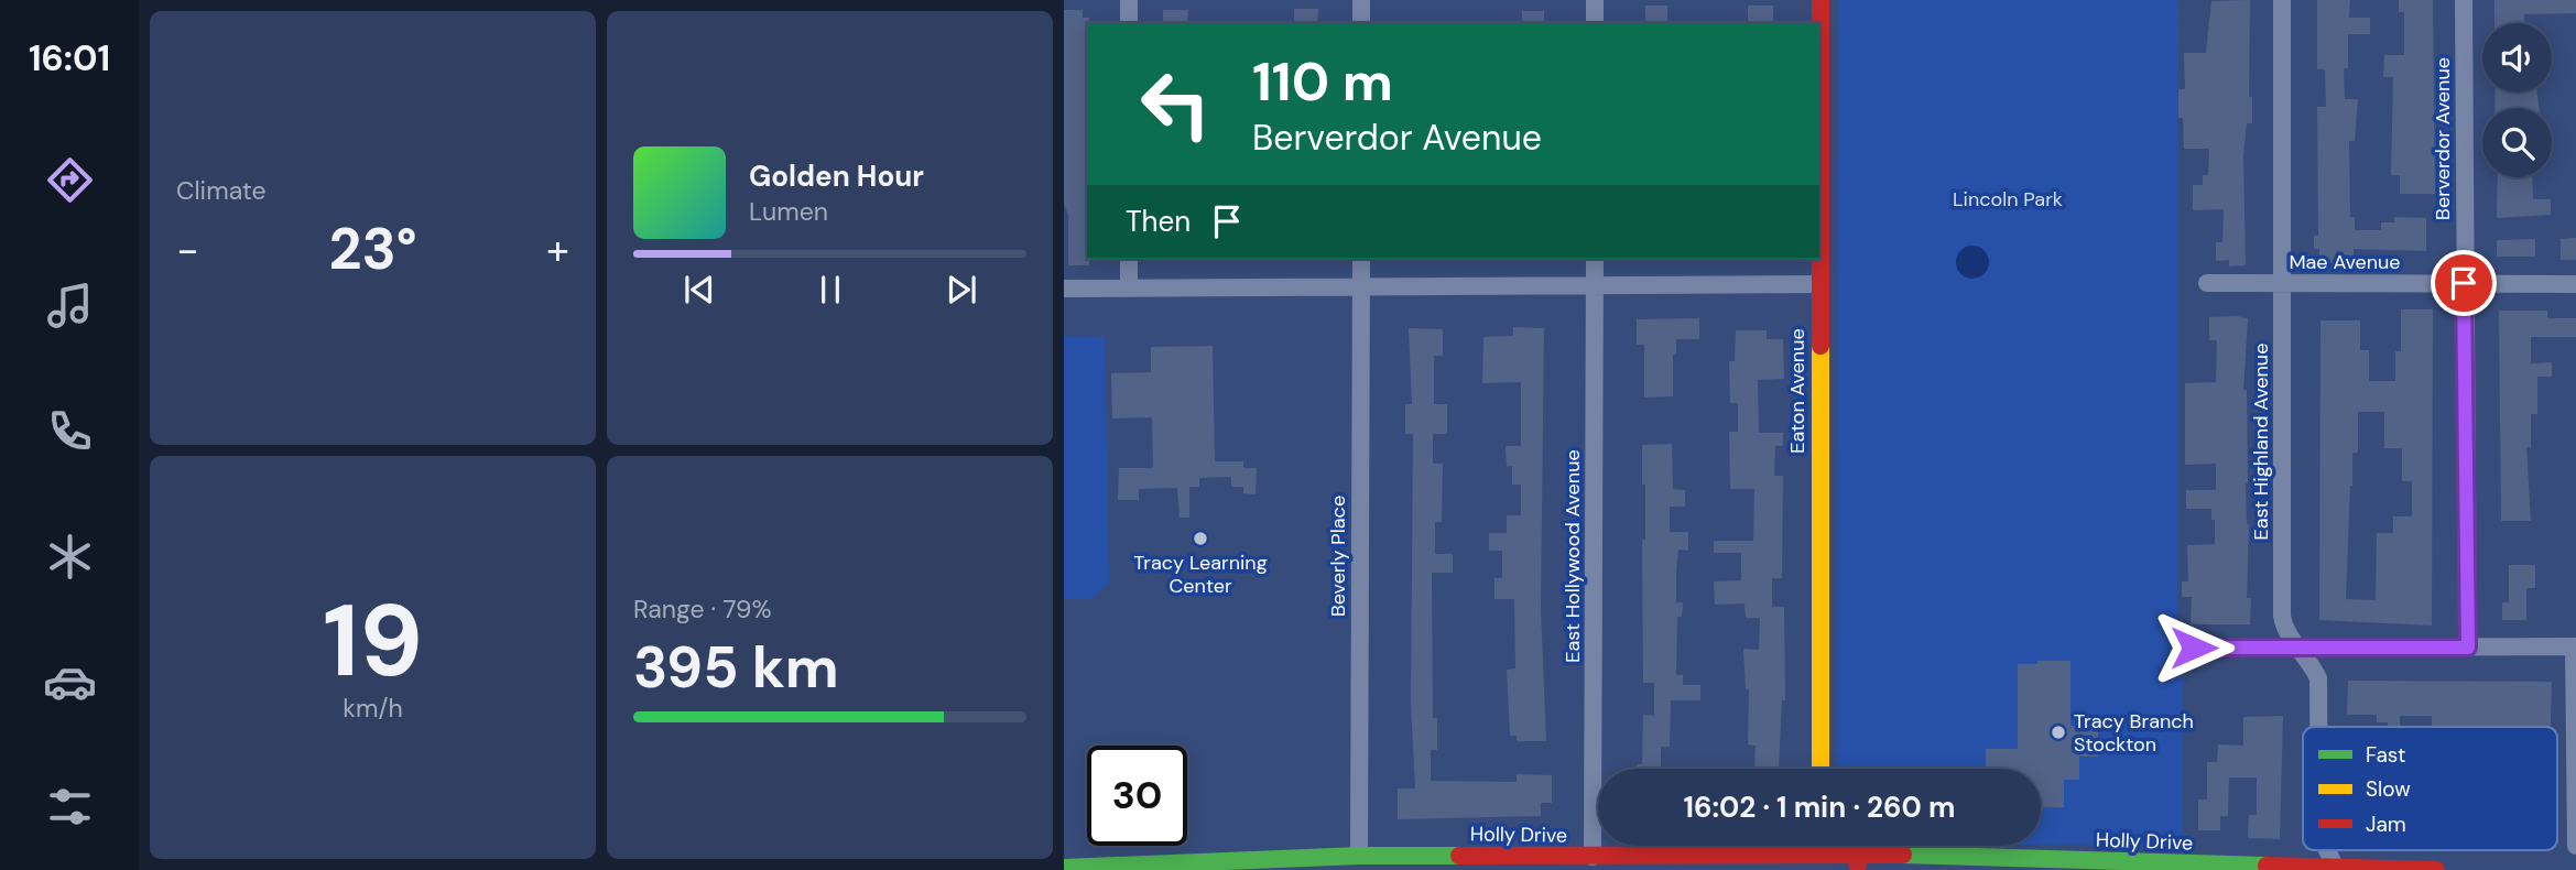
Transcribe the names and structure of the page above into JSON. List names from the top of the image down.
{
  "streets": {
    "street": [
      "Berverdor Avenue",
      "Mae Avenue",
      "Eaton Avenue",
      "East Highland Avenue",
      "Beverly Place",
      "East Hollywood Avenue",
      "Holly Drive"
    ]
  },
  "crossings": [
    ["Berverdor Avenue", "Mae Avenue"],
    ["Mae Avenue", "East Highland Avenue"],
    ["East Highland Avenue", "Holly Drive"],
    ["Beverly Place", "Holly Drive"],
    ["East Hollywood Avenue", "Holly Drive"]
  ],
  "parks": ["Lincoln Park"],
  "places": ["Tracy Learning Center", "Tracy Branch Stockton"],
  "legend": ["Fast", "Slow", "Jam"],
  "page": {
    "tabs": "16:01",
    "tile": [
      "Climate",
      ["19", "km/h"],
      ["Range · 79%", "395 km"]
    ],
    "turn": ["110 m", "Berverdor Avenue"],
    "song": ["Golden Hour", "Lumen"],
    "then": "Then",
    "heat": ["−", "23°", "+"],
    "limit": "30",
    "trip": "16:02 · 1 min · 260 m"
  }
}
